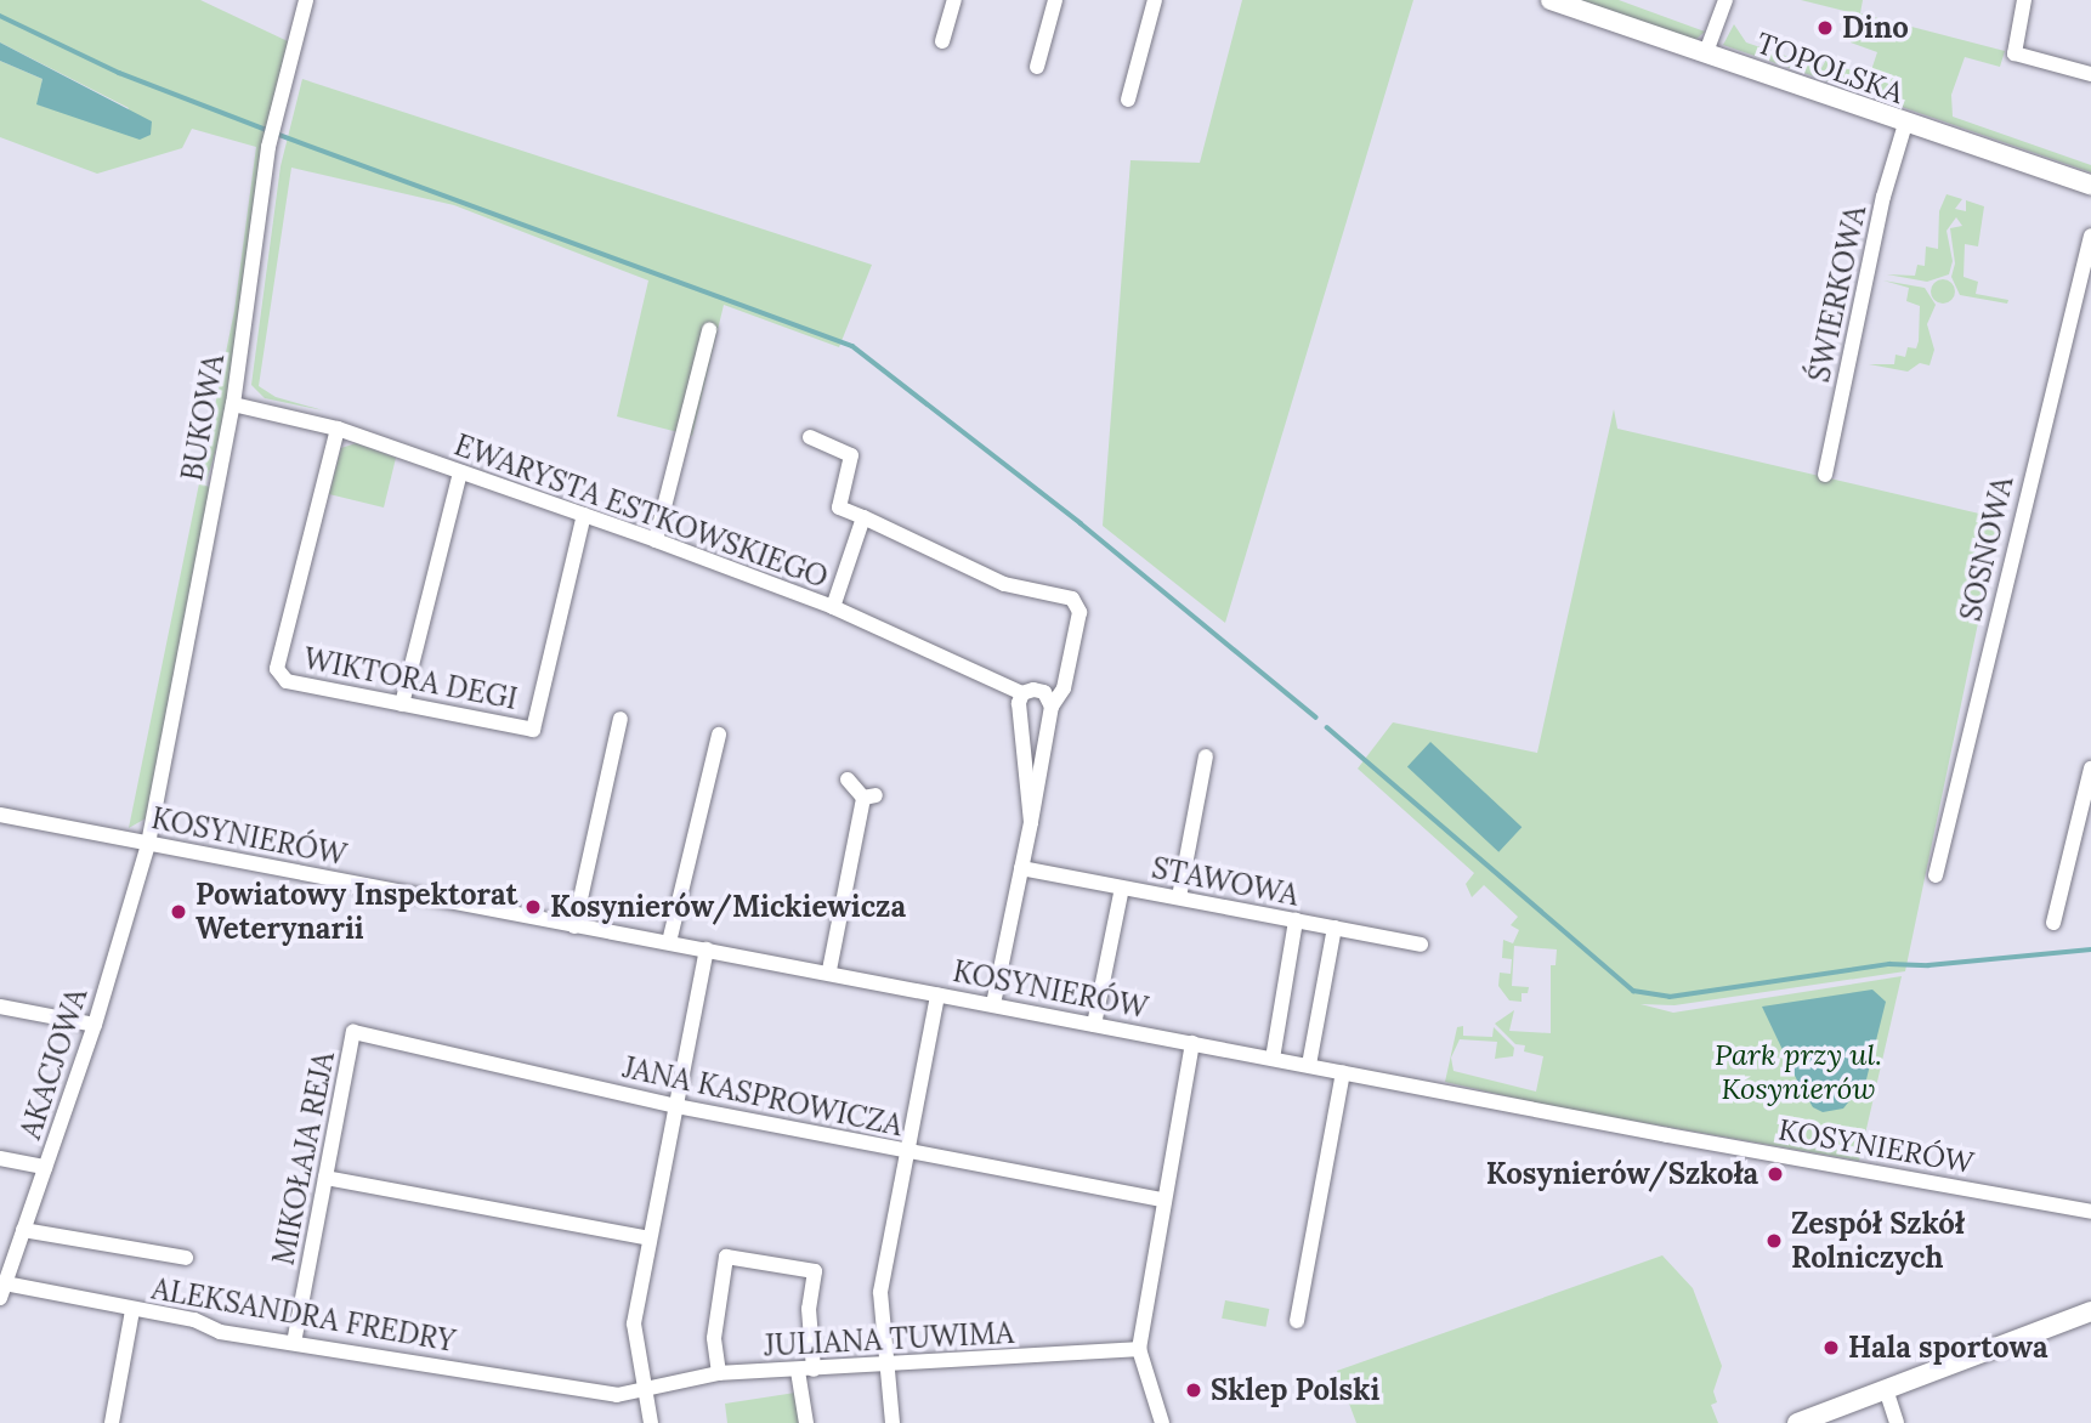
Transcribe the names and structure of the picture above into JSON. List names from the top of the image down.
{
  "streets": {
    "street": [
      "TOPOLSKA",
      "ŚWIERKOWA",
      "BUKOWA",
      "EWARYSTA ESTKOWSKIEGO",
      "SOSNOWA",
      "WIKTORA DEGI",
      "KOSYNIERÓW",
      "STAWOWA",
      "AKACJOWA",
      "JANA KASPROWICZA",
      "MIKOŁAJA REJA",
      "ALEKSANDRA FREDRY",
      "JULIANA TUWIMA"
    ]
  },
  "crossings": [
    ["TOPOLSKA", "ŚWIERKOWA"],
    ["BUKOWA", "EWARYSTA ESTKOWSKIEGO"],
    ["BUKOWA", "KOSYNIERÓW"],
    ["BUKOWA", "AKACJOWA"],
    ["EWARYSTA ESTKOWSKIEGO", "WIKTORA DEGI"],
    ["KOSYNIERÓW", "AKACJOWA"],
    ["AKACJOWA", "ALEKSANDRA FREDRY"],
    ["JANA KASPROWICZA", "MIKOŁAJA REJA"],
    ["MIKOŁAJA REJA", "ALEKSANDRA FREDRY"],
    ["ALEKSANDRA FREDRY", "JULIANA TUWIMA"]
  ],
  "parks": ["Park przy ul. Kosynierów"],
  "places": [
    "Dino",
    "Kosynierów/Mickiewicza",
    "Powiatowy Inspektorat Weterynarii",
    "Kosynierów/Szkoła",
    "Zespół Szkół Rolniczych",
    "Hala sportowa",
    "Sklep Polski"
  ]
}
